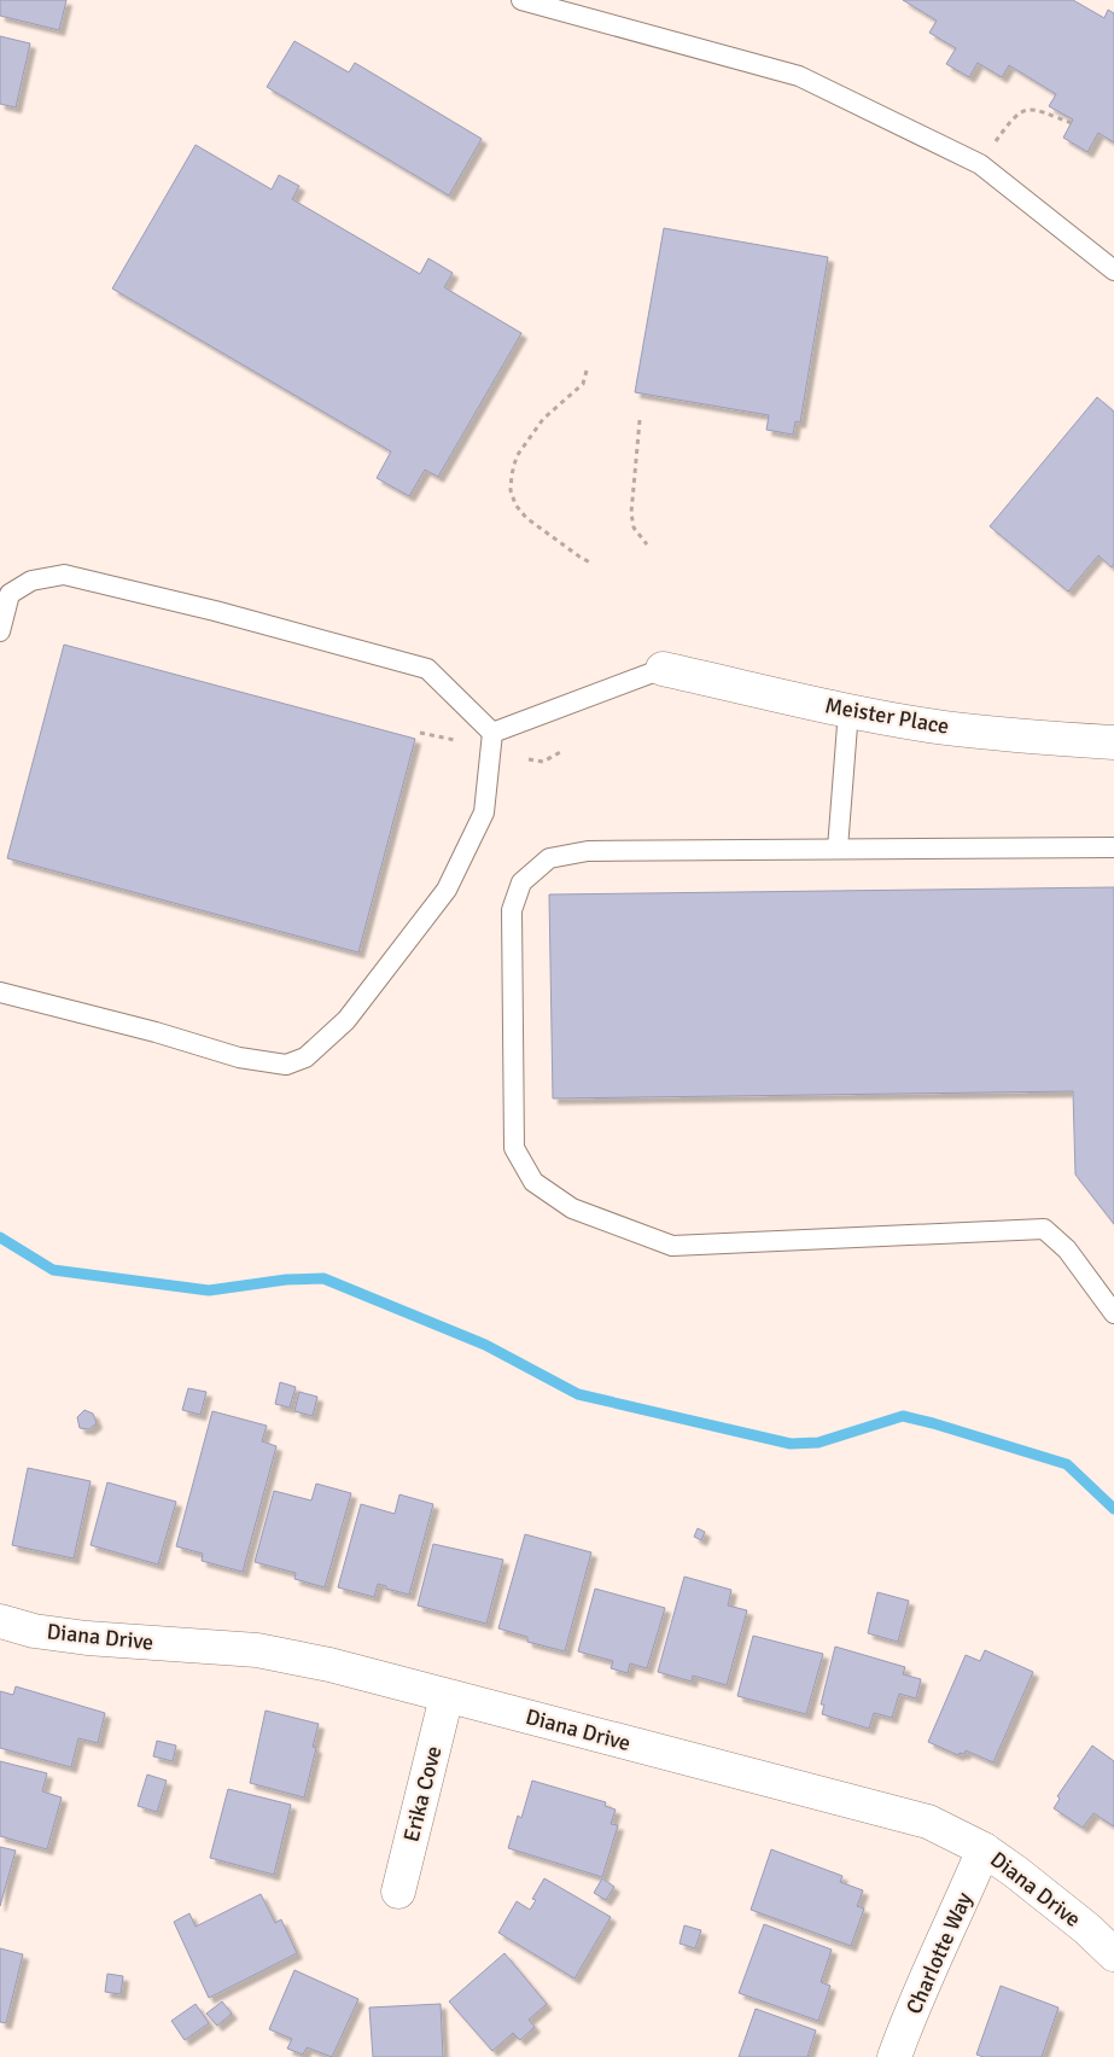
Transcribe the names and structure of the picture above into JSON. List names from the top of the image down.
{
  "streets": {
    "street": [
      "Meister Place",
      "Diana Drive",
      "Erika Cove",
      "Charlotte Way"
    ]
  },
  "crossings": [
    ["Diana Drive", "Erika Cove"],
    ["Diana Drive", "Charlotte Way"]
  ]
}
